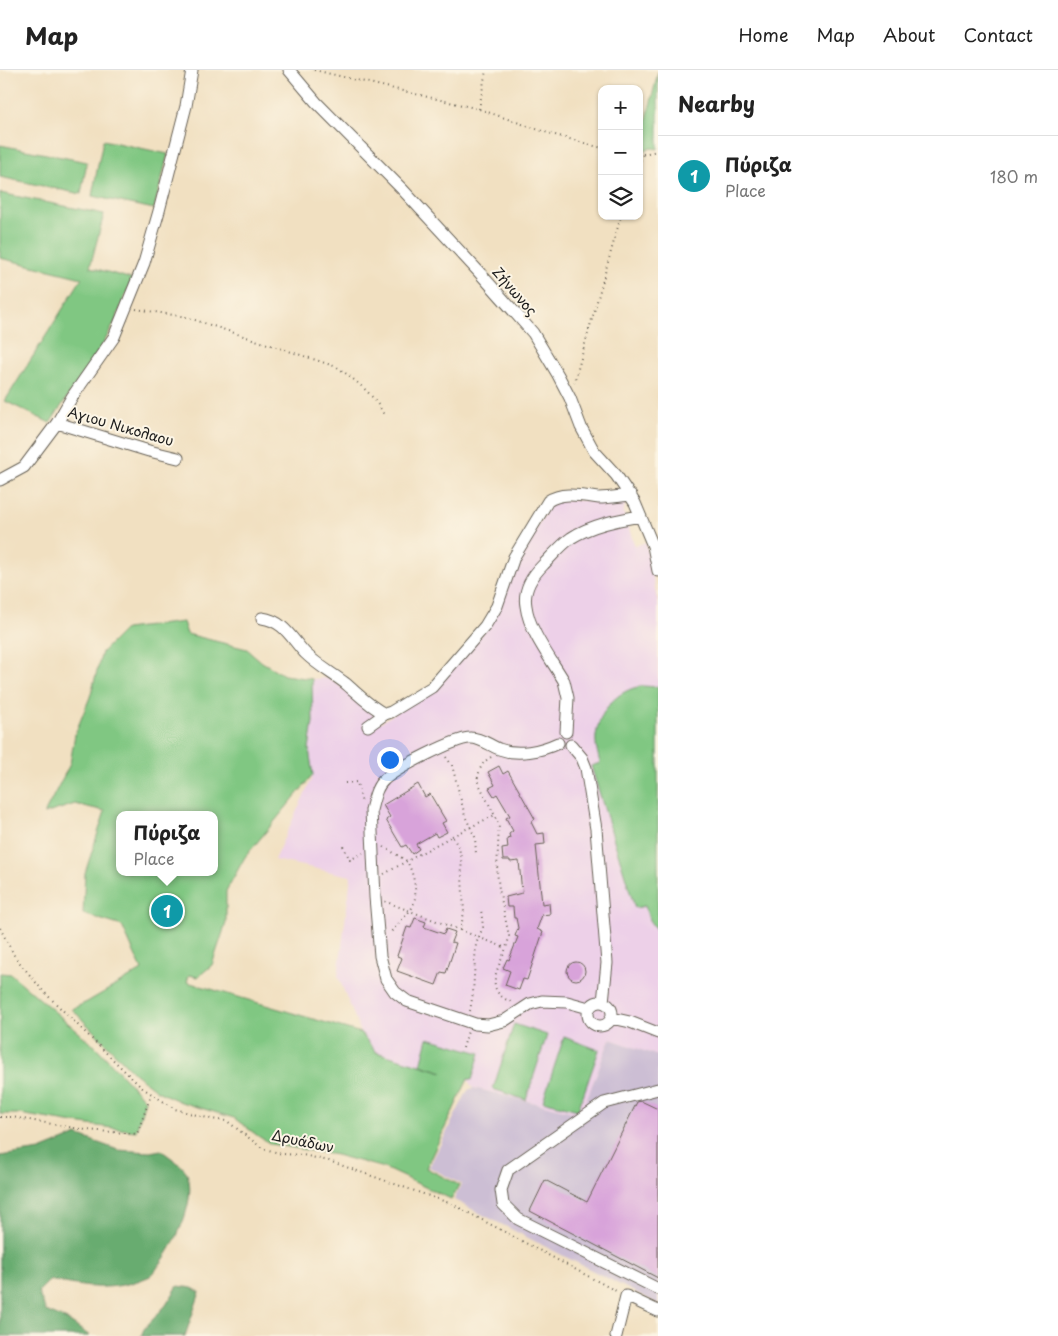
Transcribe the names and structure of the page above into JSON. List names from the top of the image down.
{
  "streets": {
    "street": ["Ζήνωνος", "Αγιου Νικολαου"],
    "path": ["Δρυάδων"]
  },
  "page": {
    "header": "Map",
    "nav": [
      "Home",
      "Map",
      "About",
      "Contact"
    ],
    "heading": "Nearby",
    "map_buttons": ["+", "−"],
    "list": [
      {
        "mark": "1",
        "name": "Πύριζα",
        "note": "Place",
        "value": "180 m"
      }
    ],
    "popup": ["Πύριζα", "Place"],
    "pins": "1"
  }
}
